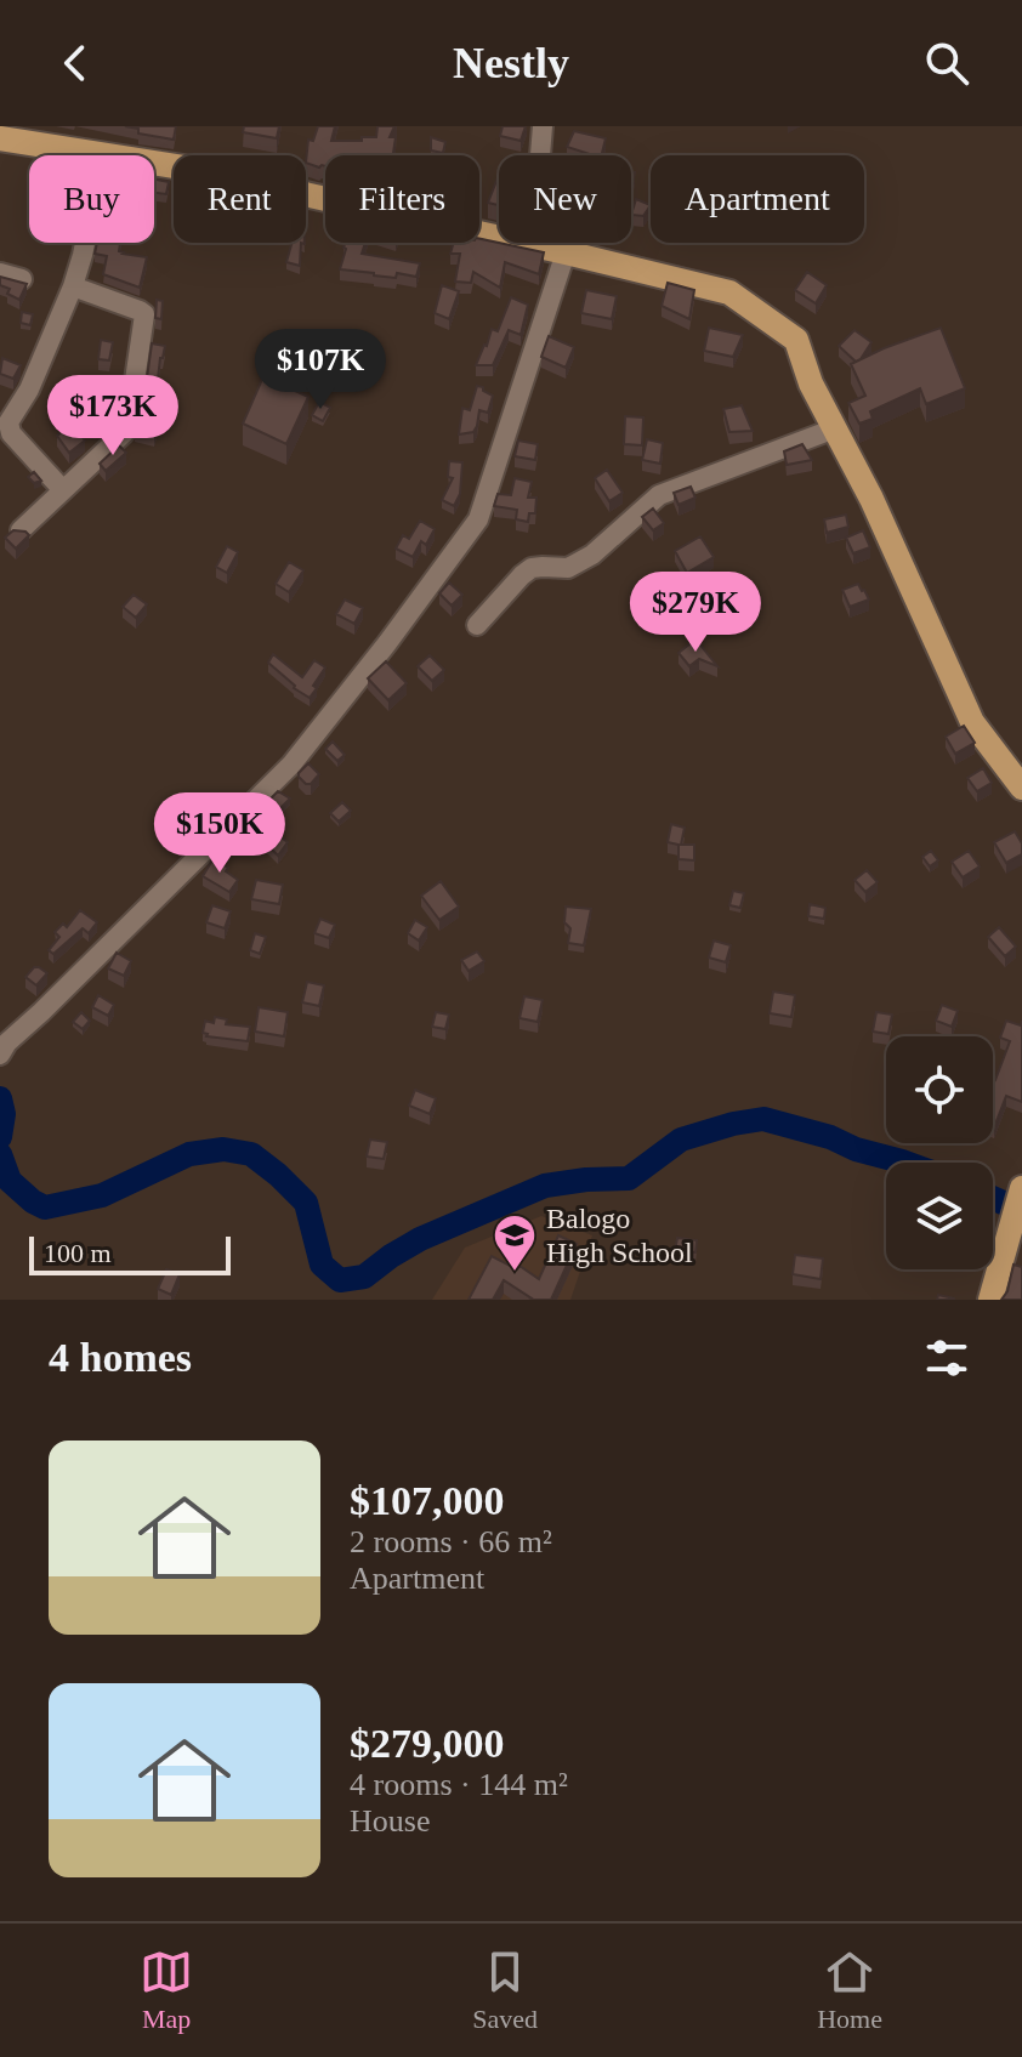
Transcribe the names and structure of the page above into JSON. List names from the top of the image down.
{
  "places": {
    "school or university": ["Balogo High School"]
  },
  "scale_bar": "100 m",
  "page": {
    "header": "Nestly",
    "chip": [
      "Buy",
      "Rent",
      "Filters",
      "New",
      "Apartment"
    ],
    "price": [
      "$107K",
      "$173K",
      "$279K",
      "$150K"
    ],
    "scale": "100 m",
    "heading": "4 homes",
    "list": [
      {
        "name": "$107,000",
        "note": "2 rooms · 66 m² · Apartment"
      },
      {
        "name": "$279,000",
        "note": "4 rooms · 144 m² · House"
      }
    ],
    "tabs": ["Map", "Saved", "Home"]
  }
}
